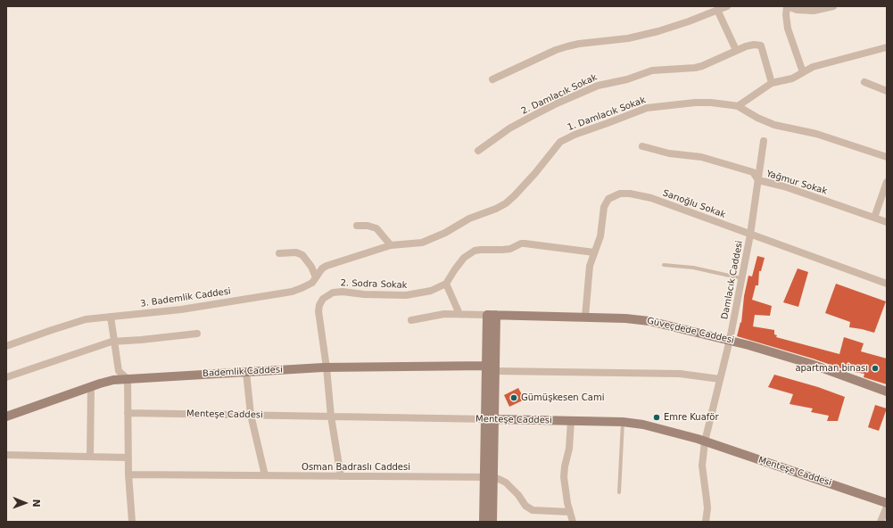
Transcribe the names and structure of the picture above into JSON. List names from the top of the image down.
{
  "streets": {
    "street": [
      "2. Damlacık Sokak",
      "1. Damlacık Sokak",
      "Yağmur Sokak",
      "Sarıoğlu Sokak",
      "Damlacık Caddesi",
      "2. Sodra Sokak",
      "3. Bademlik Caddesi",
      "Güveçdede Caddesi",
      "Bademlik Caddesi",
      "Menteşe Caddesi",
      "Osman Badraslı Caddesi"
    ]
  },
  "crossings": [
    ["1. Damlacık Sokak", "3. Bademlik Caddesi"],
    ["Yağmur Sokak", "Damlacık Caddesi"],
    ["Sarıoğlu Sokak", "Damlacık Caddesi"],
    ["Sarıoğlu Sokak", "Güveçdede Caddesi"],
    ["Damlacık Caddesi", "Güveçdede Caddesi"],
    ["Damlacık Caddesi", "Menteşe Caddesi"],
    ["2. Sodra Sokak", "Bademlik Caddesi"]
  ],
  "places": ["apartman binası", "Gümüşkesen Cami", "Emre Kuaför"],
  "north": "right"
}
